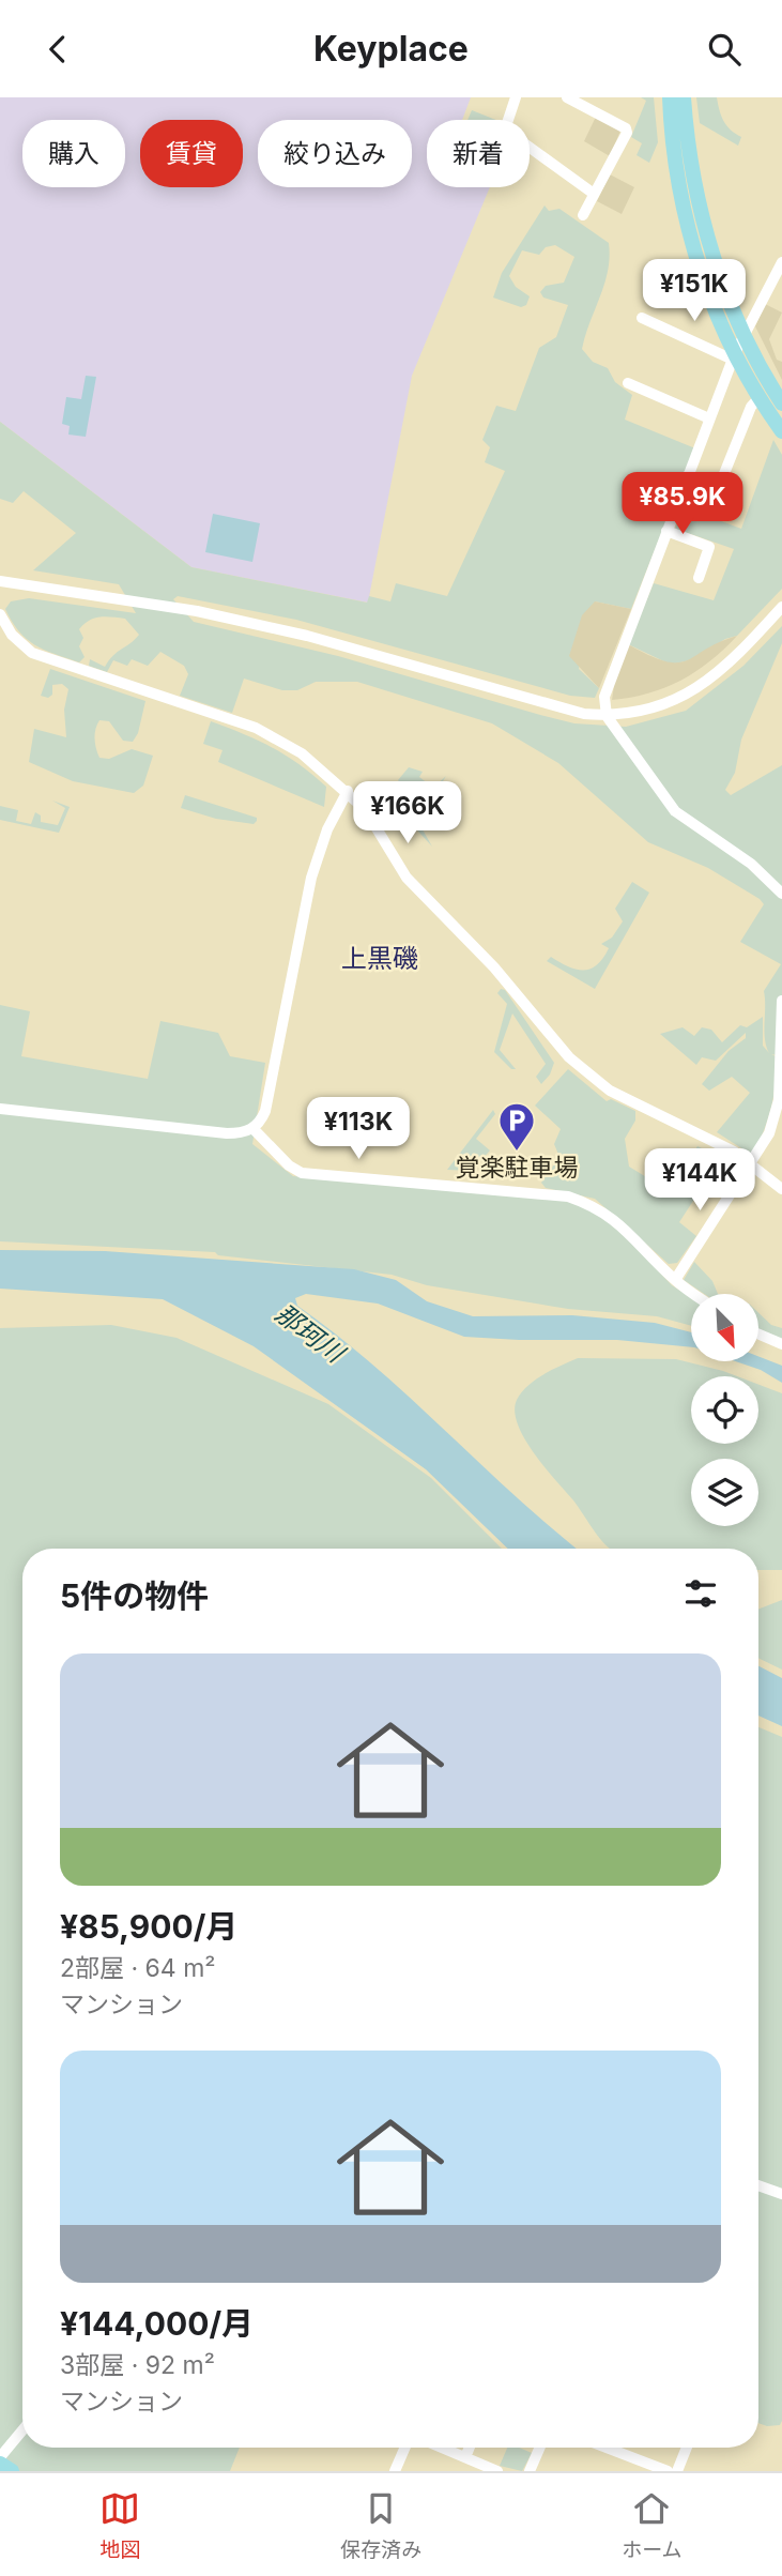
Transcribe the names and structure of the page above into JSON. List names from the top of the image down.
{
  "districts": ["上黒磯"],
  "water": ["那珂川"],
  "places": {
    "parking": ["覚楽駐車場"]
  },
  "north": "bottom right",
  "page": {
    "header": "Keyplace",
    "chip": [
      "購入",
      "賃貸",
      "絞り込み",
      "新着"
    ],
    "price": [
      "¥151K",
      "¥85.9K",
      "¥166K",
      "¥113K",
      "¥144K"
    ],
    "heading": "5件の物件",
    "list": [
      {
        "name": "¥85,900/月",
        "note": "2部屋 · 64 m² · マンション"
      },
      {
        "name": "¥144,000/月",
        "note": "3部屋 · 92 m² · マンション"
      }
    ],
    "tabs": ["地図", "保存済み", "ホーム"]
  }
}
